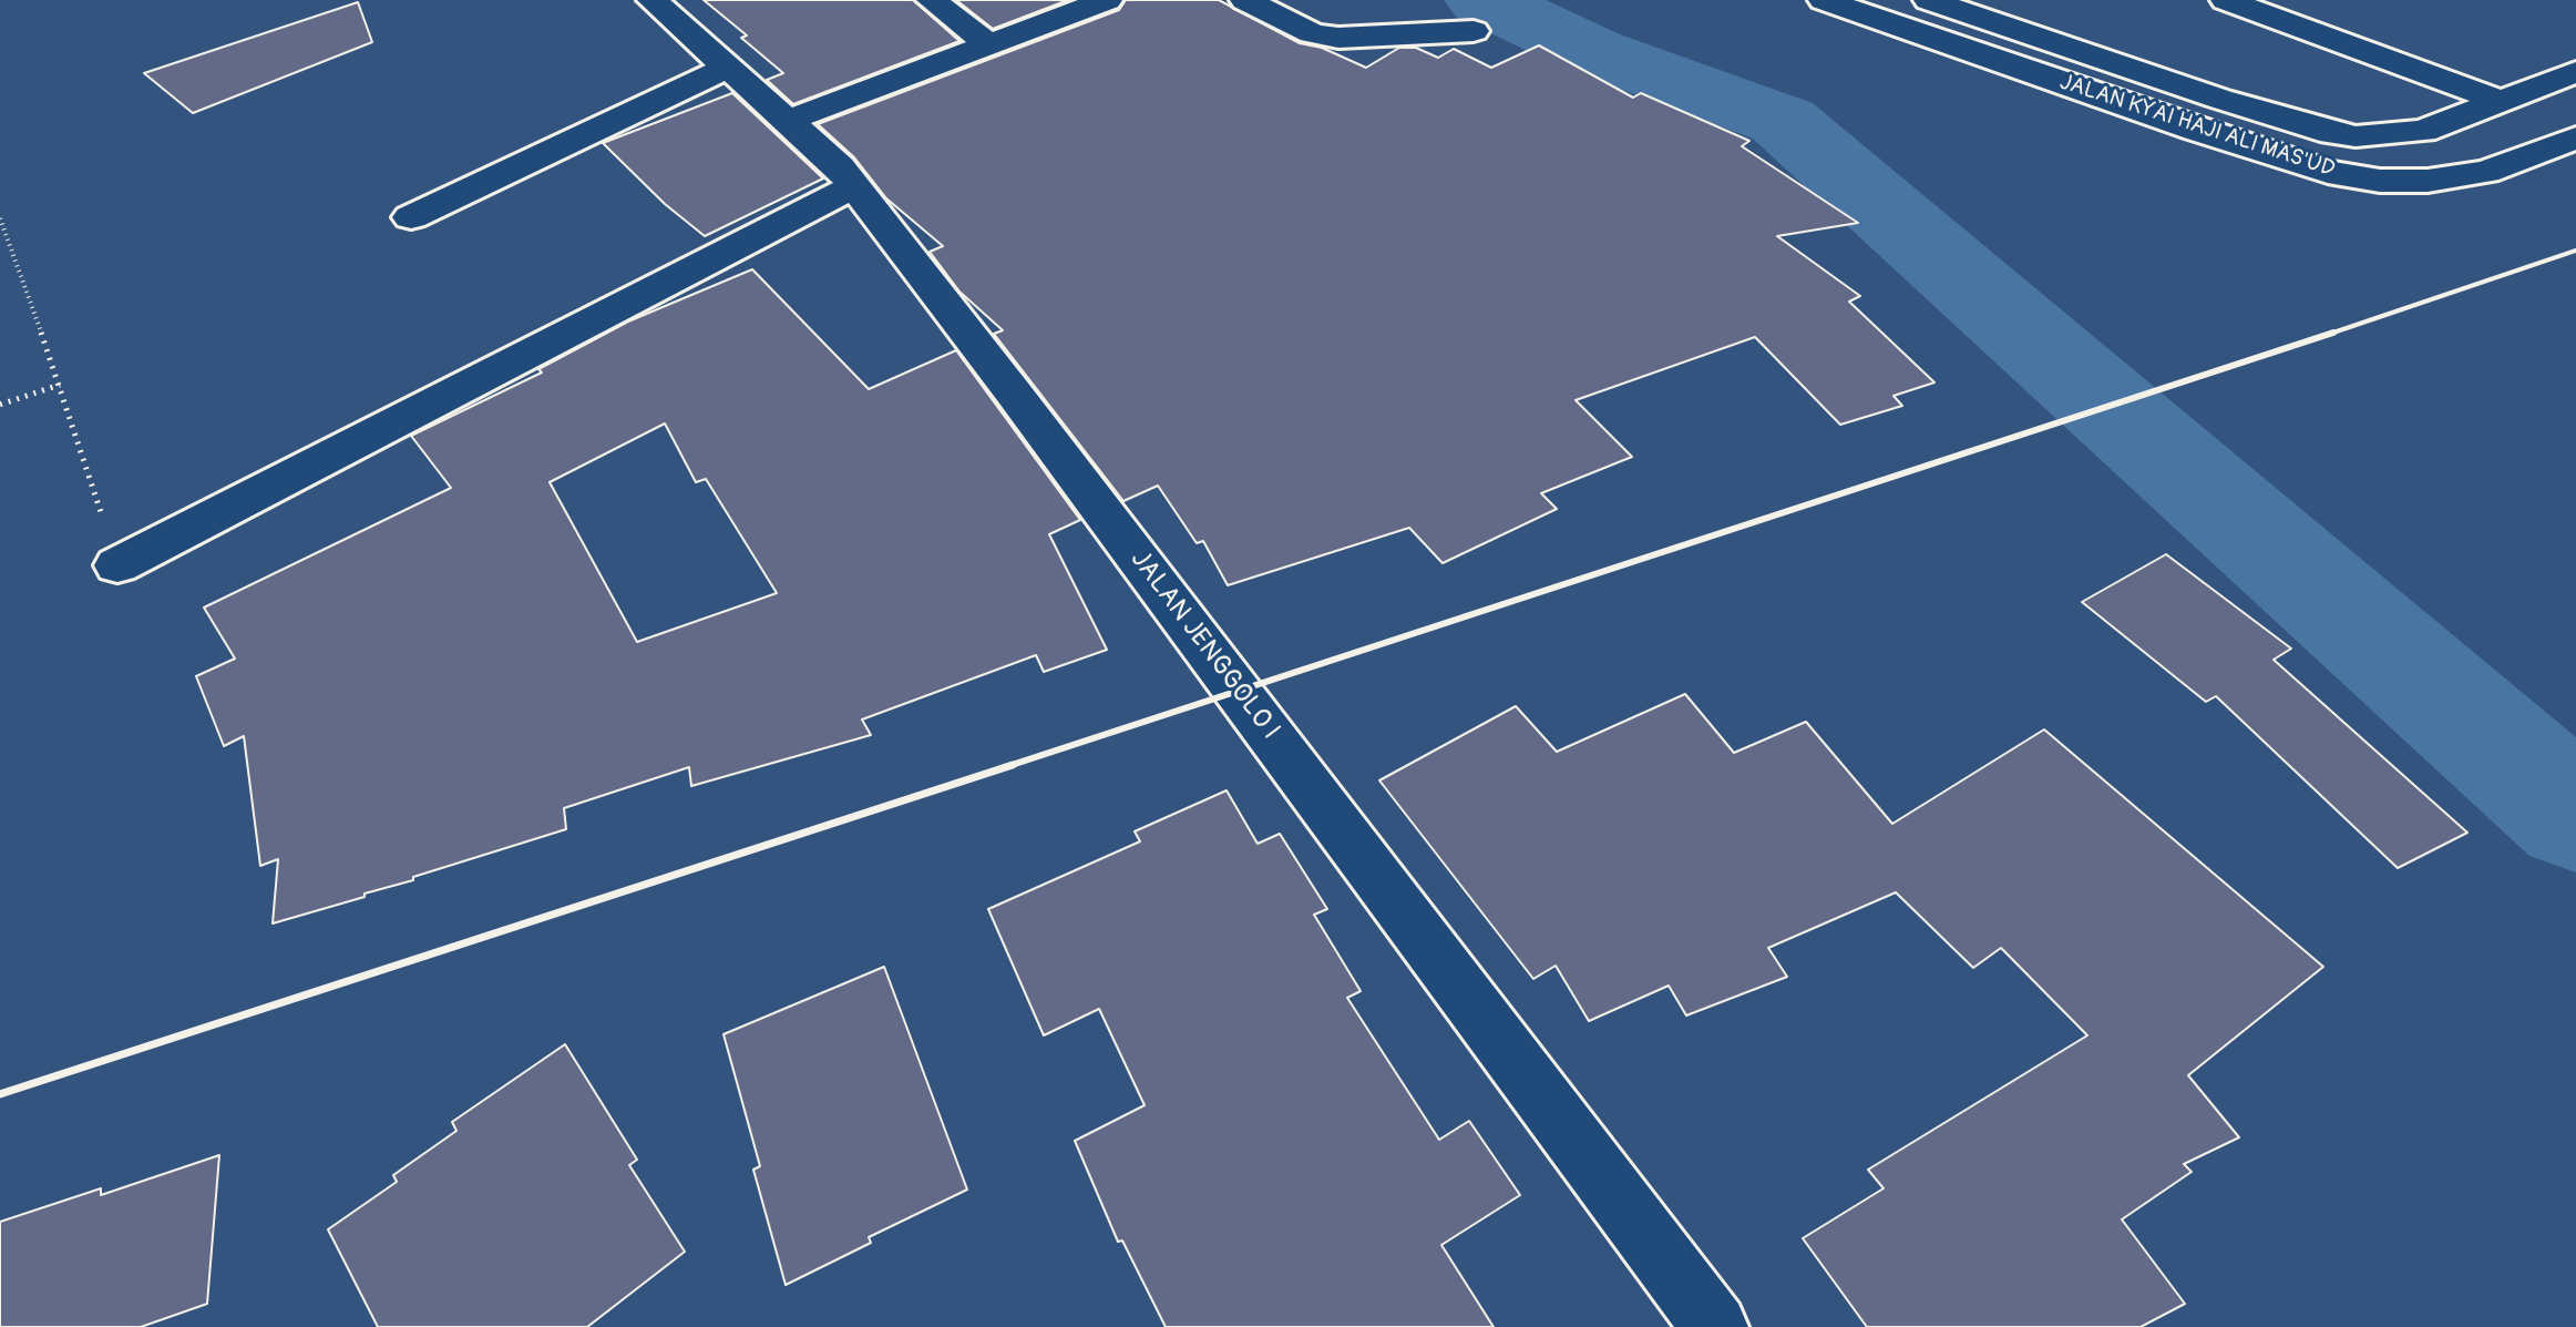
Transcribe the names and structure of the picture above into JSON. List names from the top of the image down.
{
  "streets": {
    "street": ["JALAN KYAI HAJI ALI MAS'UD", "JALAN JENGGOLO I"]
  }
}
